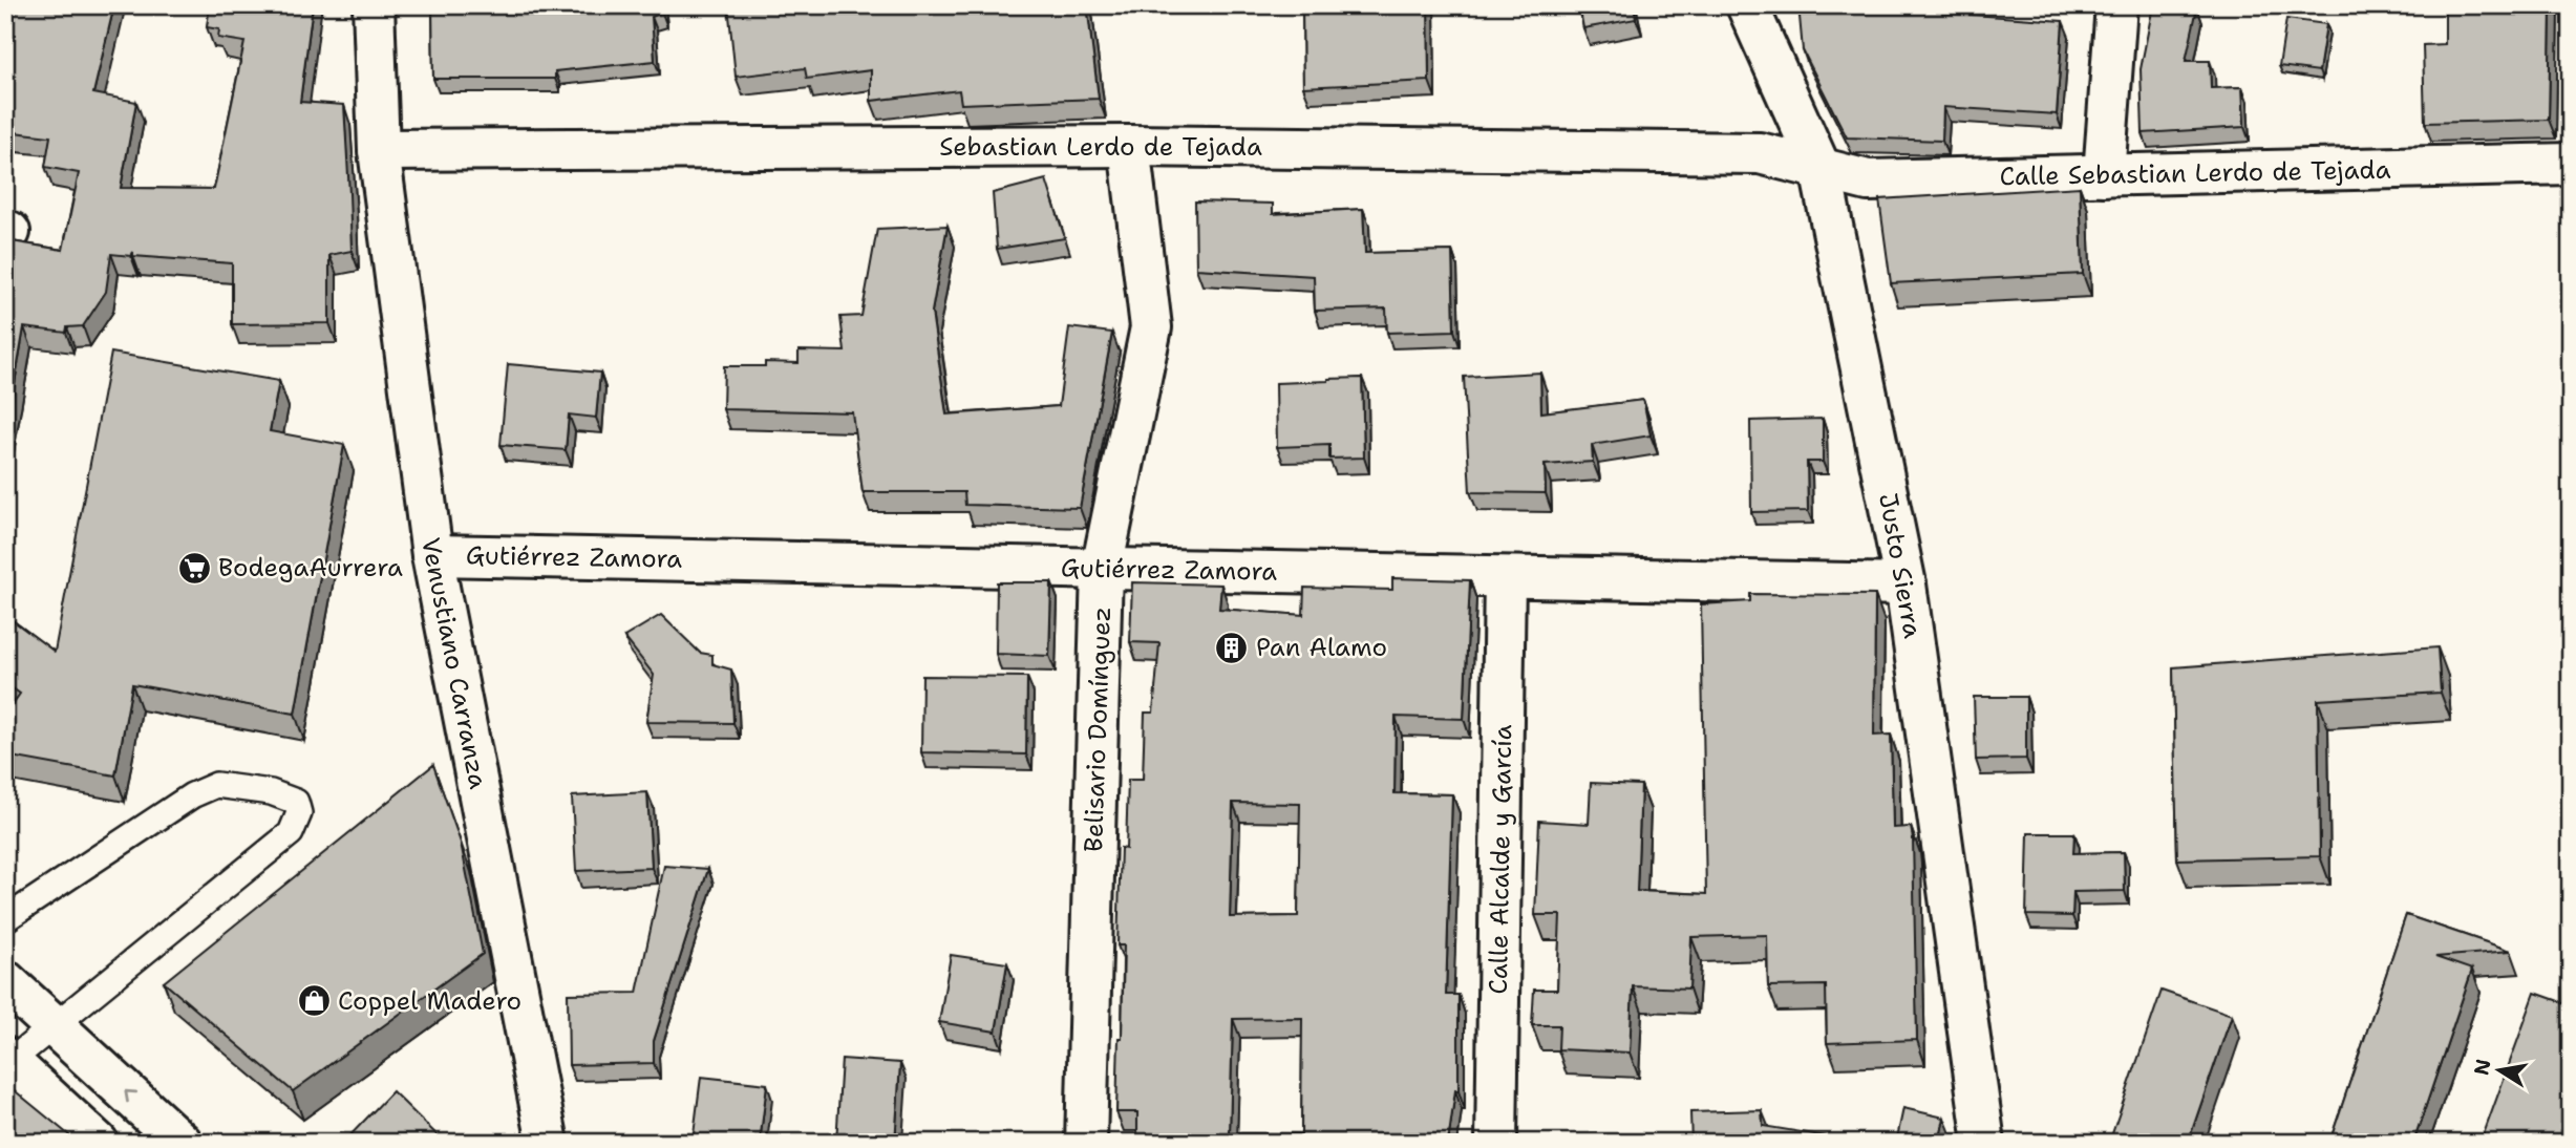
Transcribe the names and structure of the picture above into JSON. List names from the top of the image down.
{
  "streets": {
    "street": [
      "Sebastian Lerdo de Tejada",
      "Calle Sebastian Lerdo de Tejada",
      "Gutiérrez Zamora",
      "Justo Sierra",
      "Venustiano Carranza",
      "Belisario Domínguez",
      "Calle Alcalde y García"
    ]
  },
  "crossings": [
    ["Sebastian Lerdo de Tejada", "Calle Sebastian Lerdo de Tejada"],
    ["Sebastian Lerdo de Tejada", "Justo Sierra"],
    ["Sebastian Lerdo de Tejada", "Venustiano Carranza"],
    ["Sebastian Lerdo de Tejada", "Belisario Domínguez"],
    ["Calle Sebastian Lerdo de Tejada", "Justo Sierra"],
    ["Gutiérrez Zamora", "Justo Sierra"],
    ["Gutiérrez Zamora", "Venustiano Carranza"],
    ["Gutiérrez Zamora", "Belisario Domínguez"],
    ["Gutiérrez Zamora", "Calle Alcalde y García"]
  ],
  "places": {
    "supermarket": ["BodegaAurrera"],
    "building": ["Pan Alamo"],
    "shop": ["Coppel Madero"]
  },
  "north": "left"
}
